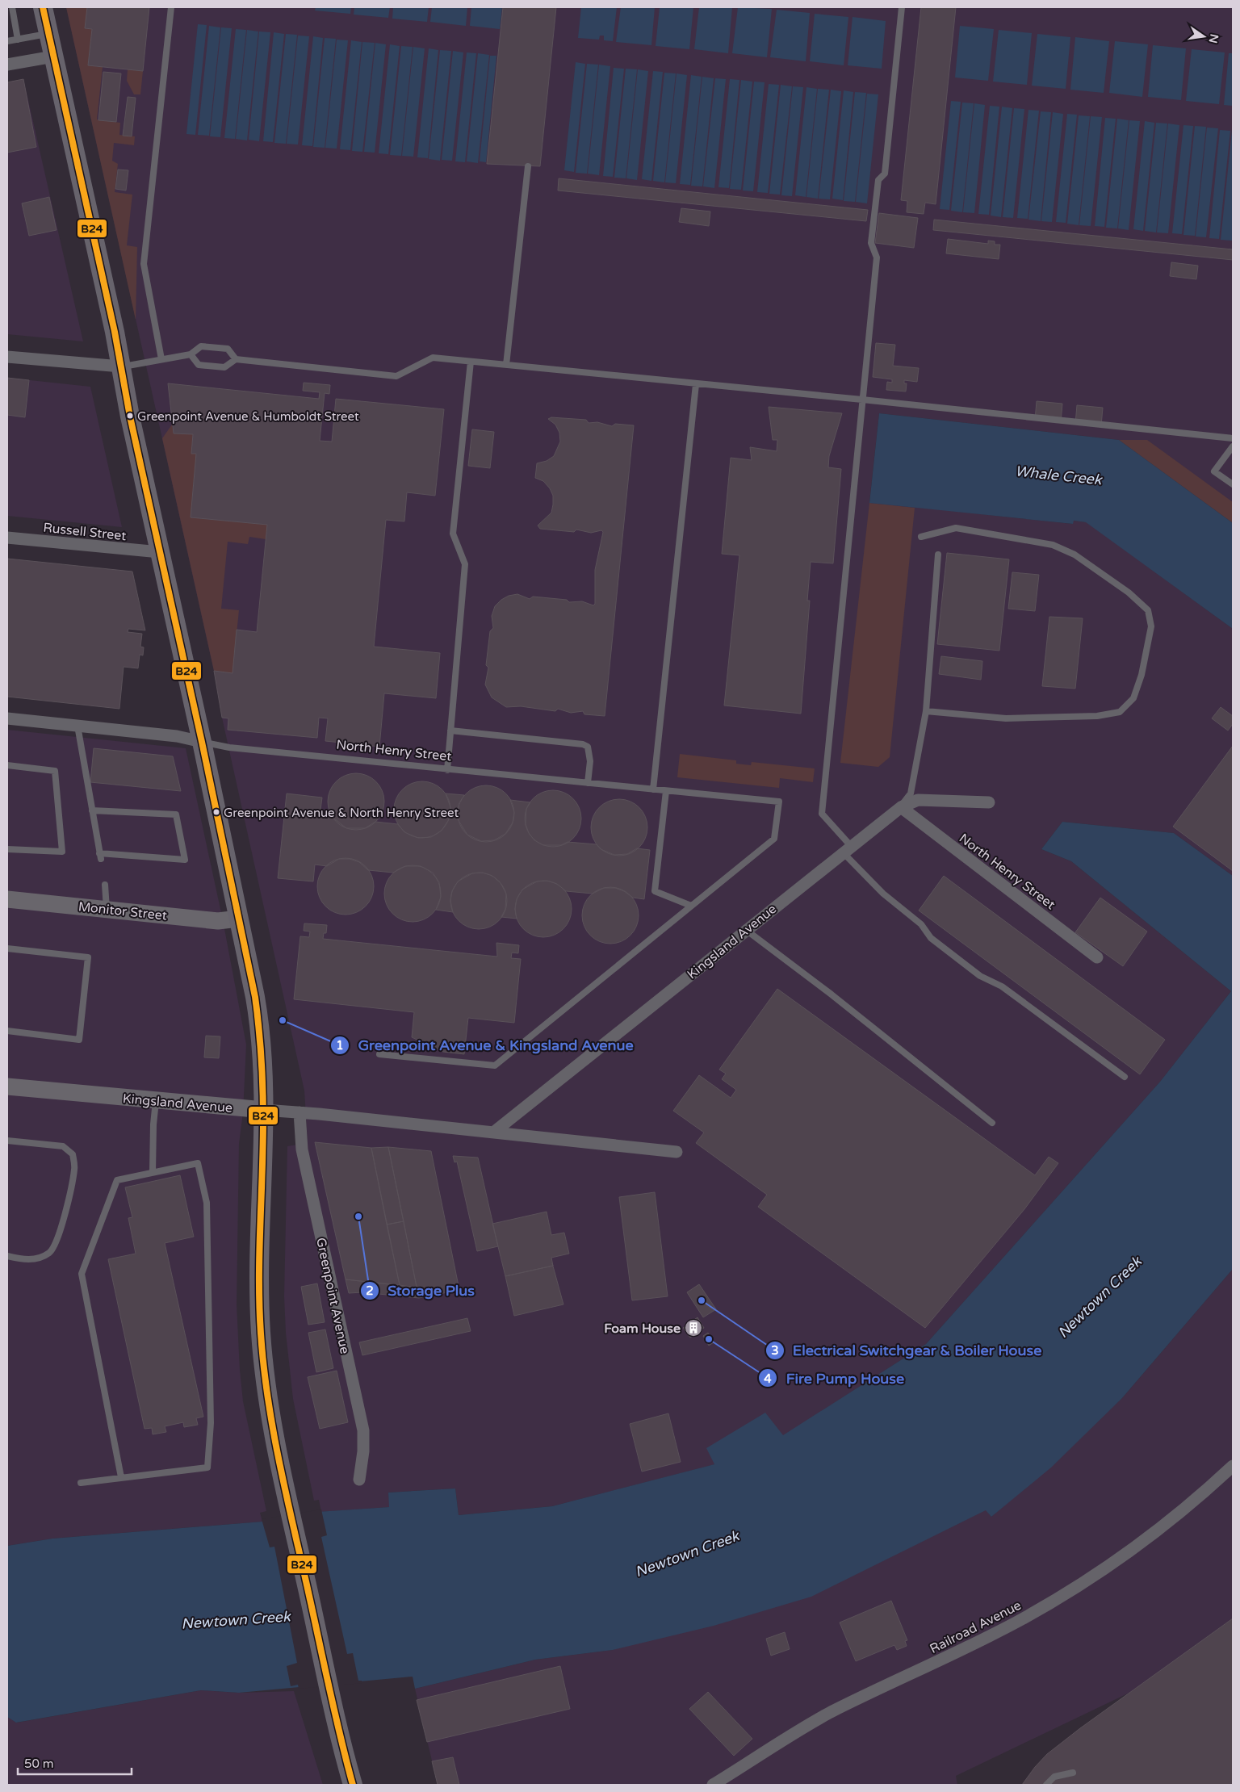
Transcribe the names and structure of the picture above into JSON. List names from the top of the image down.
{
  "streets": {
    "main road": ["Monitor Street", "Kingsland Avenue"],
    "street": [
      "Russell Street",
      "North Henry Street",
      "Greenpoint Avenue",
      "Railroad Avenue"
    ]
  },
  "crossings": [
    ["North Henry Street", "Kingsland Avenue"],
    ["Kingsland Avenue", "Greenpoint Avenue"]
  ],
  "water": ["Whale Creek", "Newtown Creek"],
  "places": {
    "other": [
      "Greenpoint Avenue & Humboldt Street",
      "Greenpoint Avenue & North Henry Street",
      "Greenpoint Avenue & Kingsland Avenue",
      "Storage Plus",
      "Electrical Switchgear & Boiler House",
      "Fire Pump House"
    ],
    "building": ["Foam House"]
  },
  "lines": ["transit line B24"],
  "scale_bar": "50 m",
  "north": "right"
}
